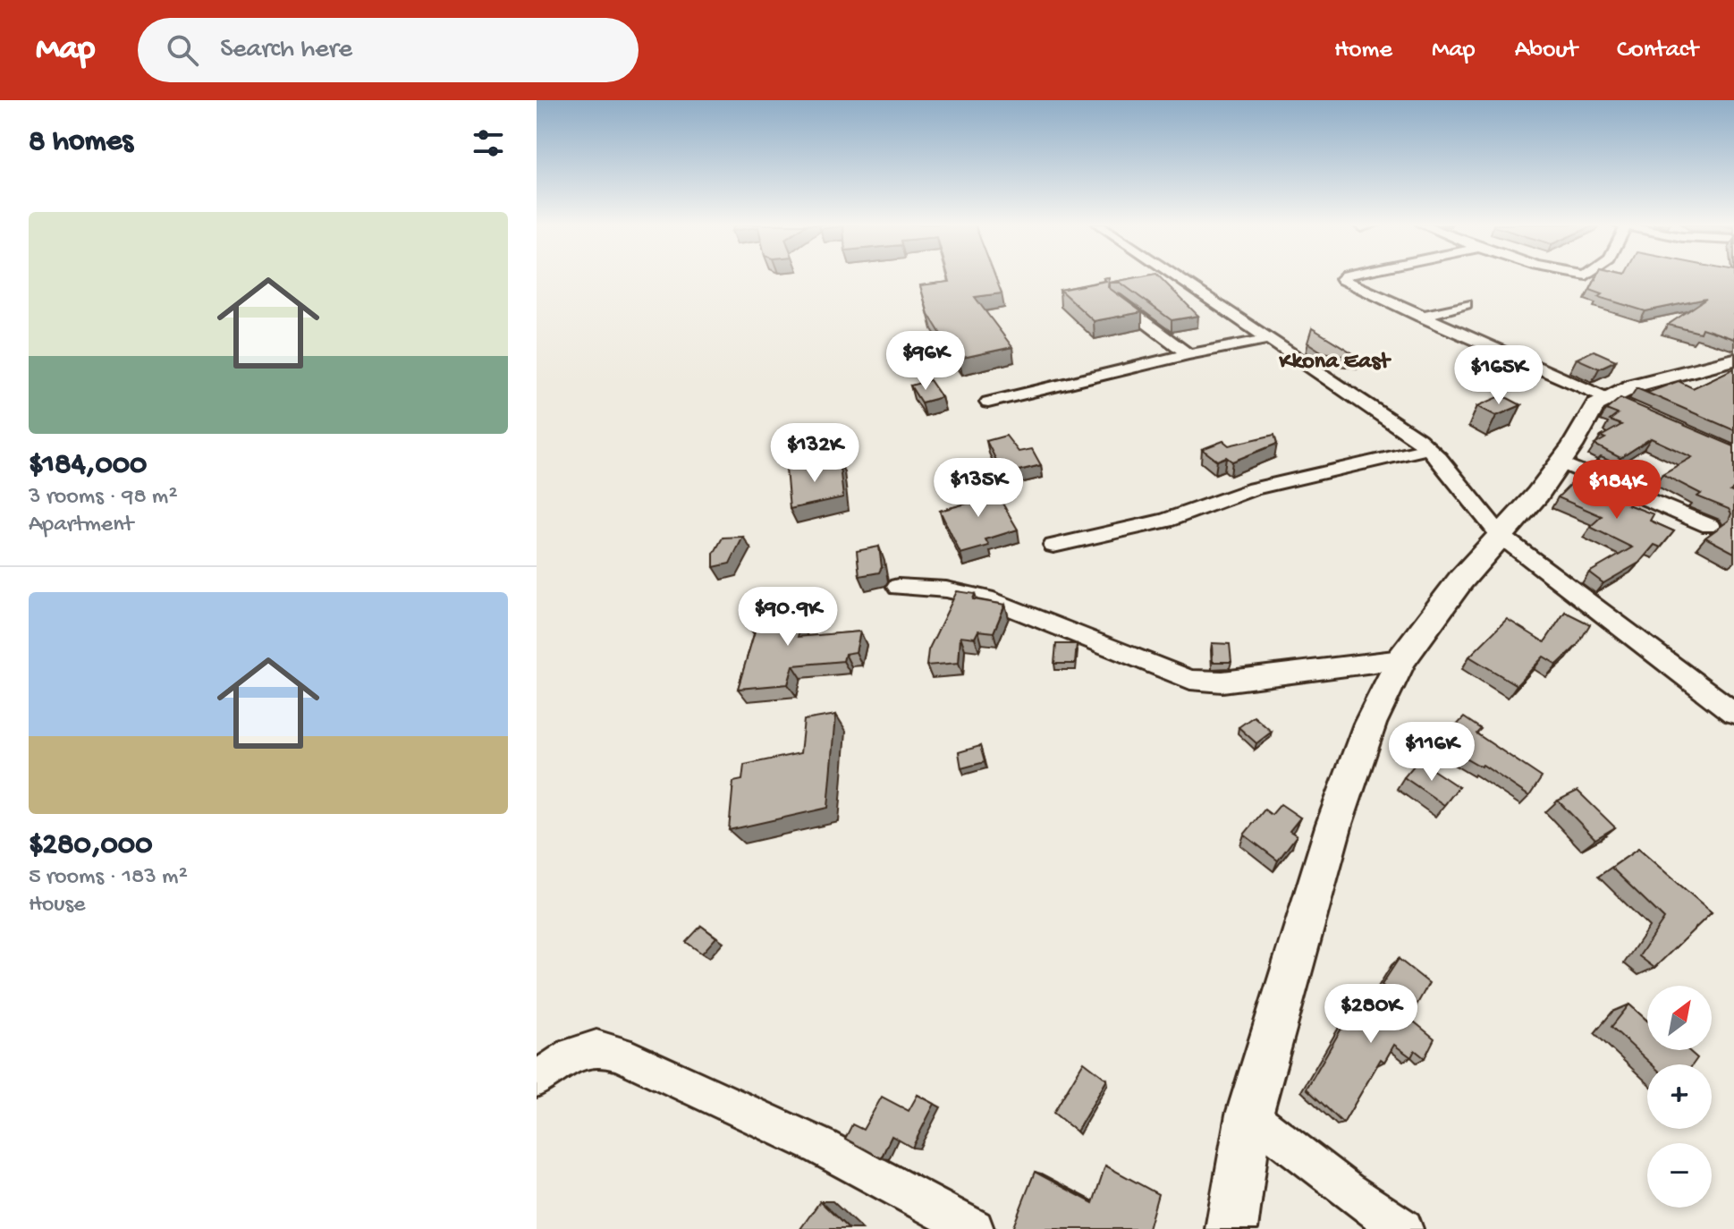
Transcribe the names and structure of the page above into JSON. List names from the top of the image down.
{
  "districts": ["Kkona East"],
  "north": "top right",
  "page": {
    "header": "Map",
    "search": "Search here",
    "nav": [
      "Home",
      "Map",
      "About",
      "Contact"
    ],
    "heading": "8 homes",
    "list": [
      {
        "name": "$184,000",
        "note": "3 rooms · 98 m² · Apartment"
      },
      {
        "name": "$280,000",
        "note": "5 rooms · 183 m² · House"
      }
    ],
    "price": [
      "$96K",
      "$165K",
      "$132K",
      "$135K",
      "$184K",
      "$90.9K",
      "$116K",
      "$280K"
    ],
    "map_buttons": ["+", "−"]
  }
}
